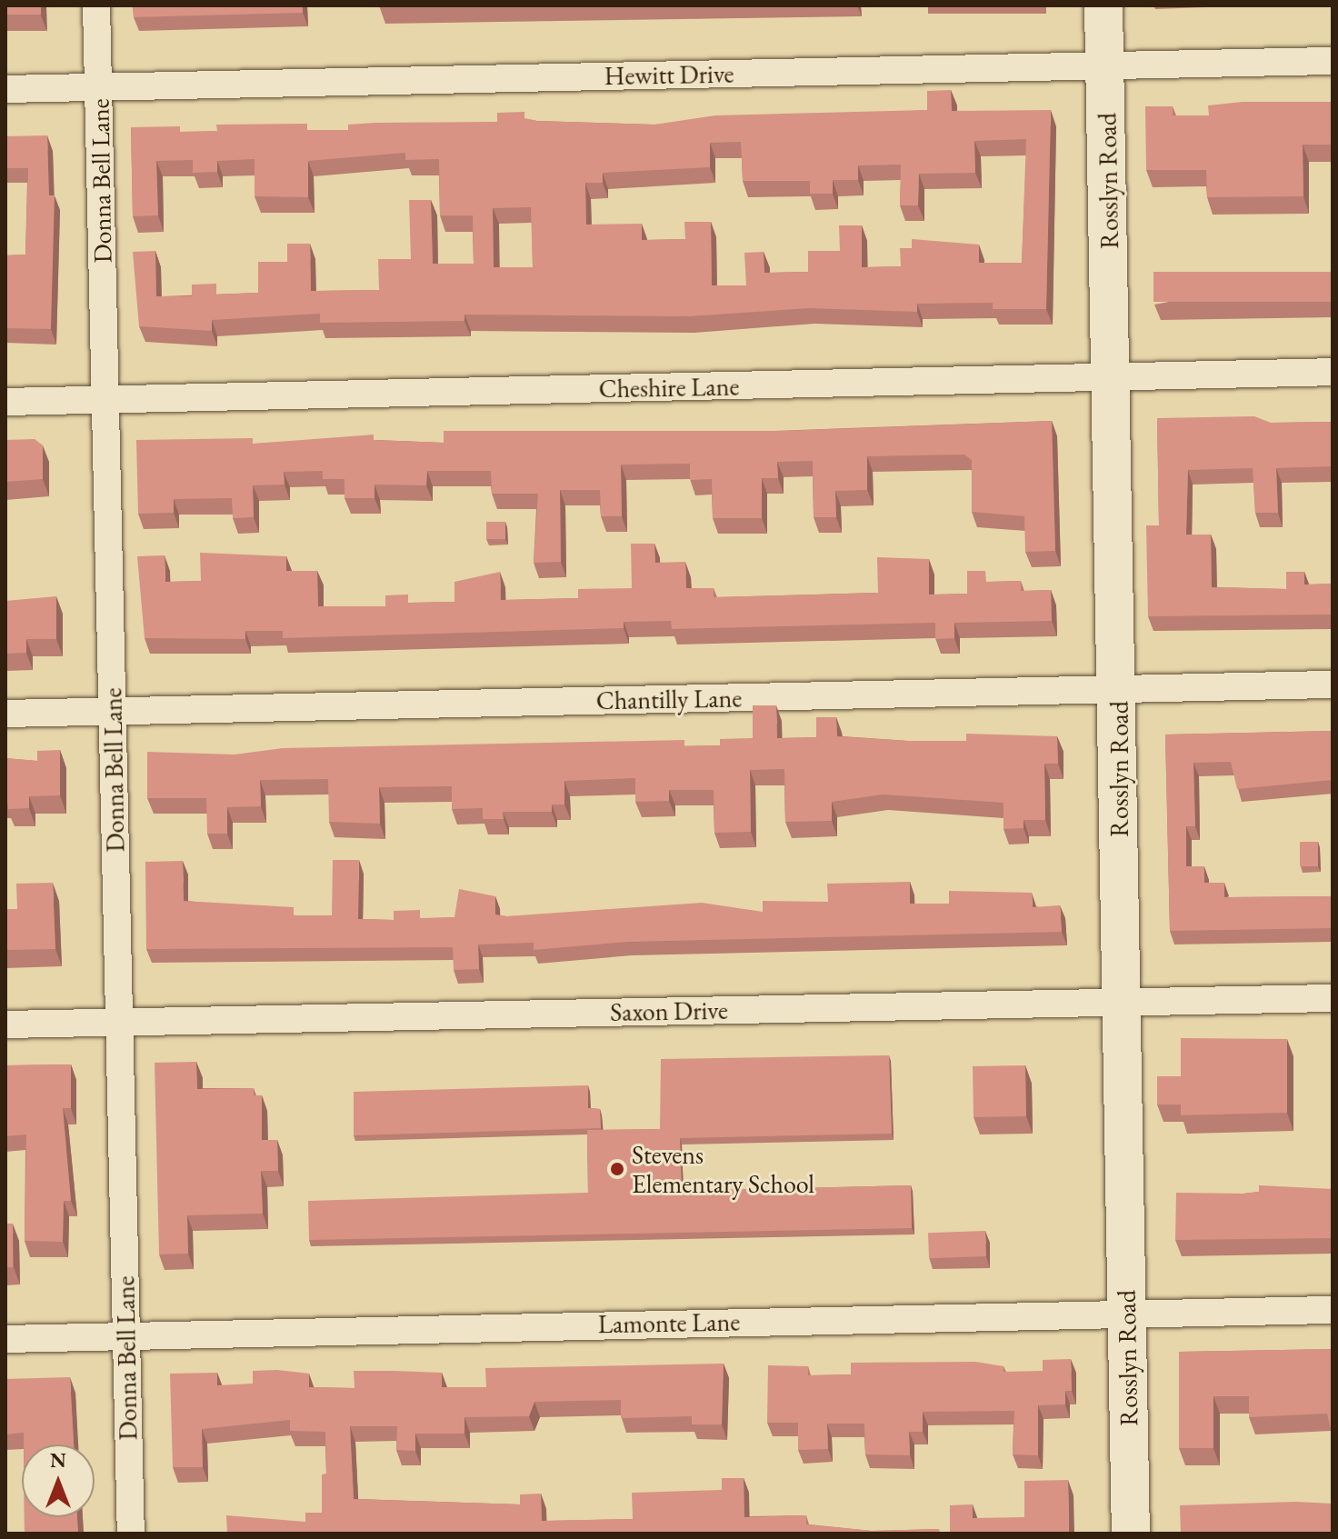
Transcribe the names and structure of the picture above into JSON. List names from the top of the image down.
{
  "streets": {
    "street": [
      "Hewitt Drive",
      "Donna Bell Lane",
      "Rosslyn Road",
      "Cheshire Lane",
      "Chantilly Lane",
      "Saxon Drive",
      "Lamonte Lane"
    ]
  },
  "crossings": [
    ["Hewitt Drive", "Donna Bell Lane"],
    ["Hewitt Drive", "Rosslyn Road"],
    ["Donna Bell Lane", "Cheshire Lane"],
    ["Donna Bell Lane", "Chantilly Lane"],
    ["Donna Bell Lane", "Saxon Drive"],
    ["Donna Bell Lane", "Lamonte Lane"],
    ["Rosslyn Road", "Cheshire Lane"],
    ["Rosslyn Road", "Chantilly Lane"],
    ["Rosslyn Road", "Saxon Drive"],
    ["Rosslyn Road", "Lamonte Lane"]
  ],
  "places": ["Stevens Elementary School"],
  "north": "top"
}
